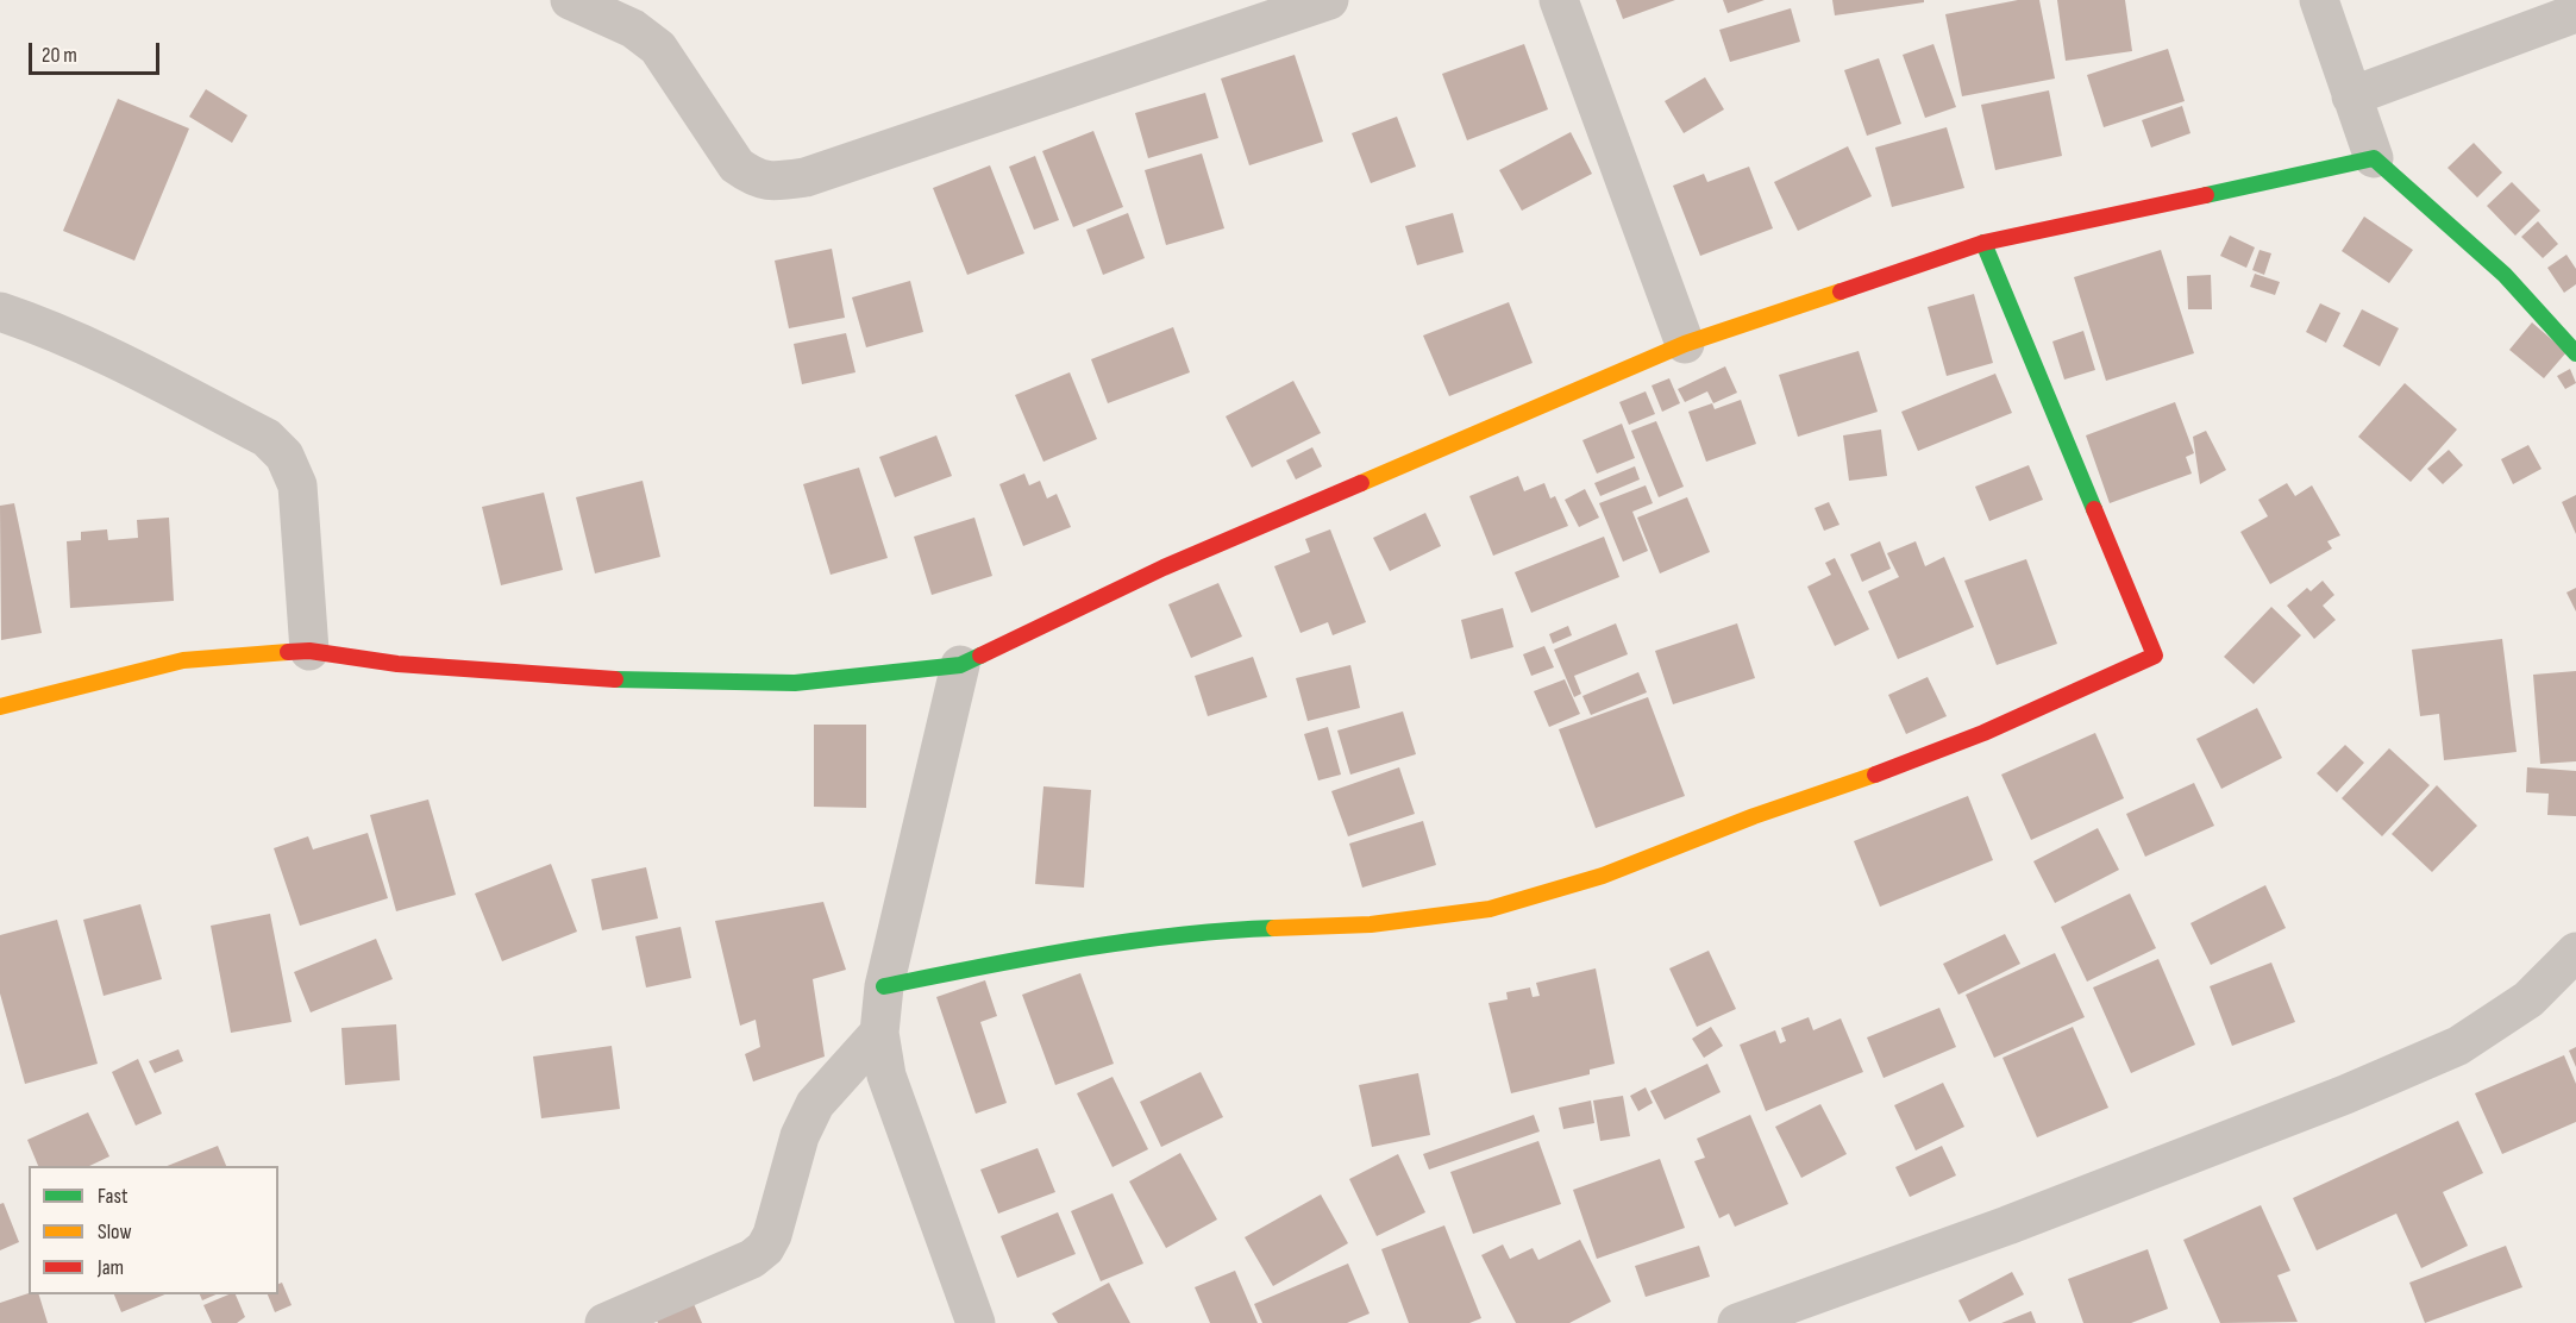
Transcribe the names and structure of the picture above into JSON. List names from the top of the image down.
{
  "legend": ["Fast", "Slow", "Jam"],
  "scale_bar": "20 m"
}
